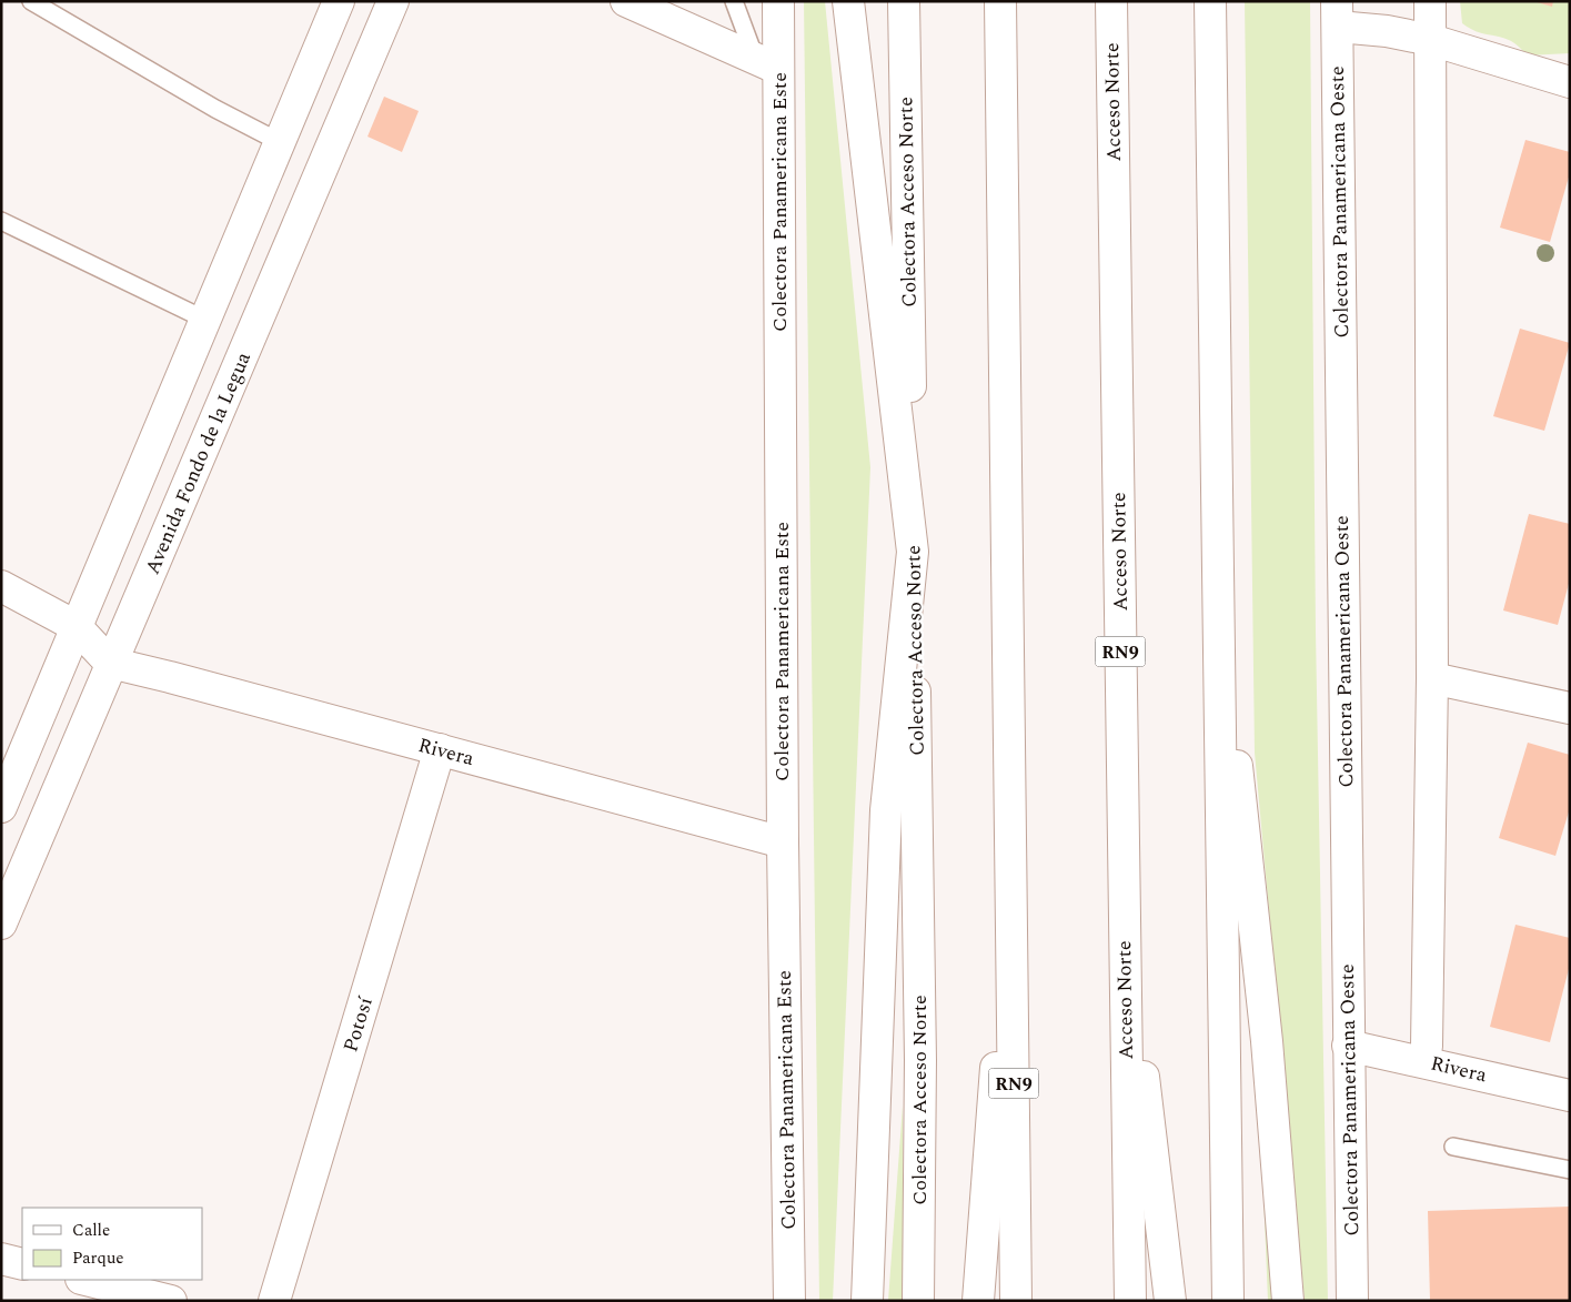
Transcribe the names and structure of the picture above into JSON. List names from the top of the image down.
{
  "streets": {
    "main road": [
      "Acceso Norte",
      "Colectora Panamericana Este",
      "Colectora Acceso Norte",
      "Colectora Panamericana Oeste",
      "Avenida Fondo de la Legua",
      "RN9",
      "Rivera",
      "Potosí"
    ]
  },
  "crossings": [
    ["Colectora Panamericana Este", "Rivera"],
    ["Colectora Panamericana Oeste", "Rivera"],
    ["Avenida Fondo de la Legua", "Rivera"],
    ["Rivera", "Potosí"]
  ],
  "legend": ["Calle", "Parque"]
}
